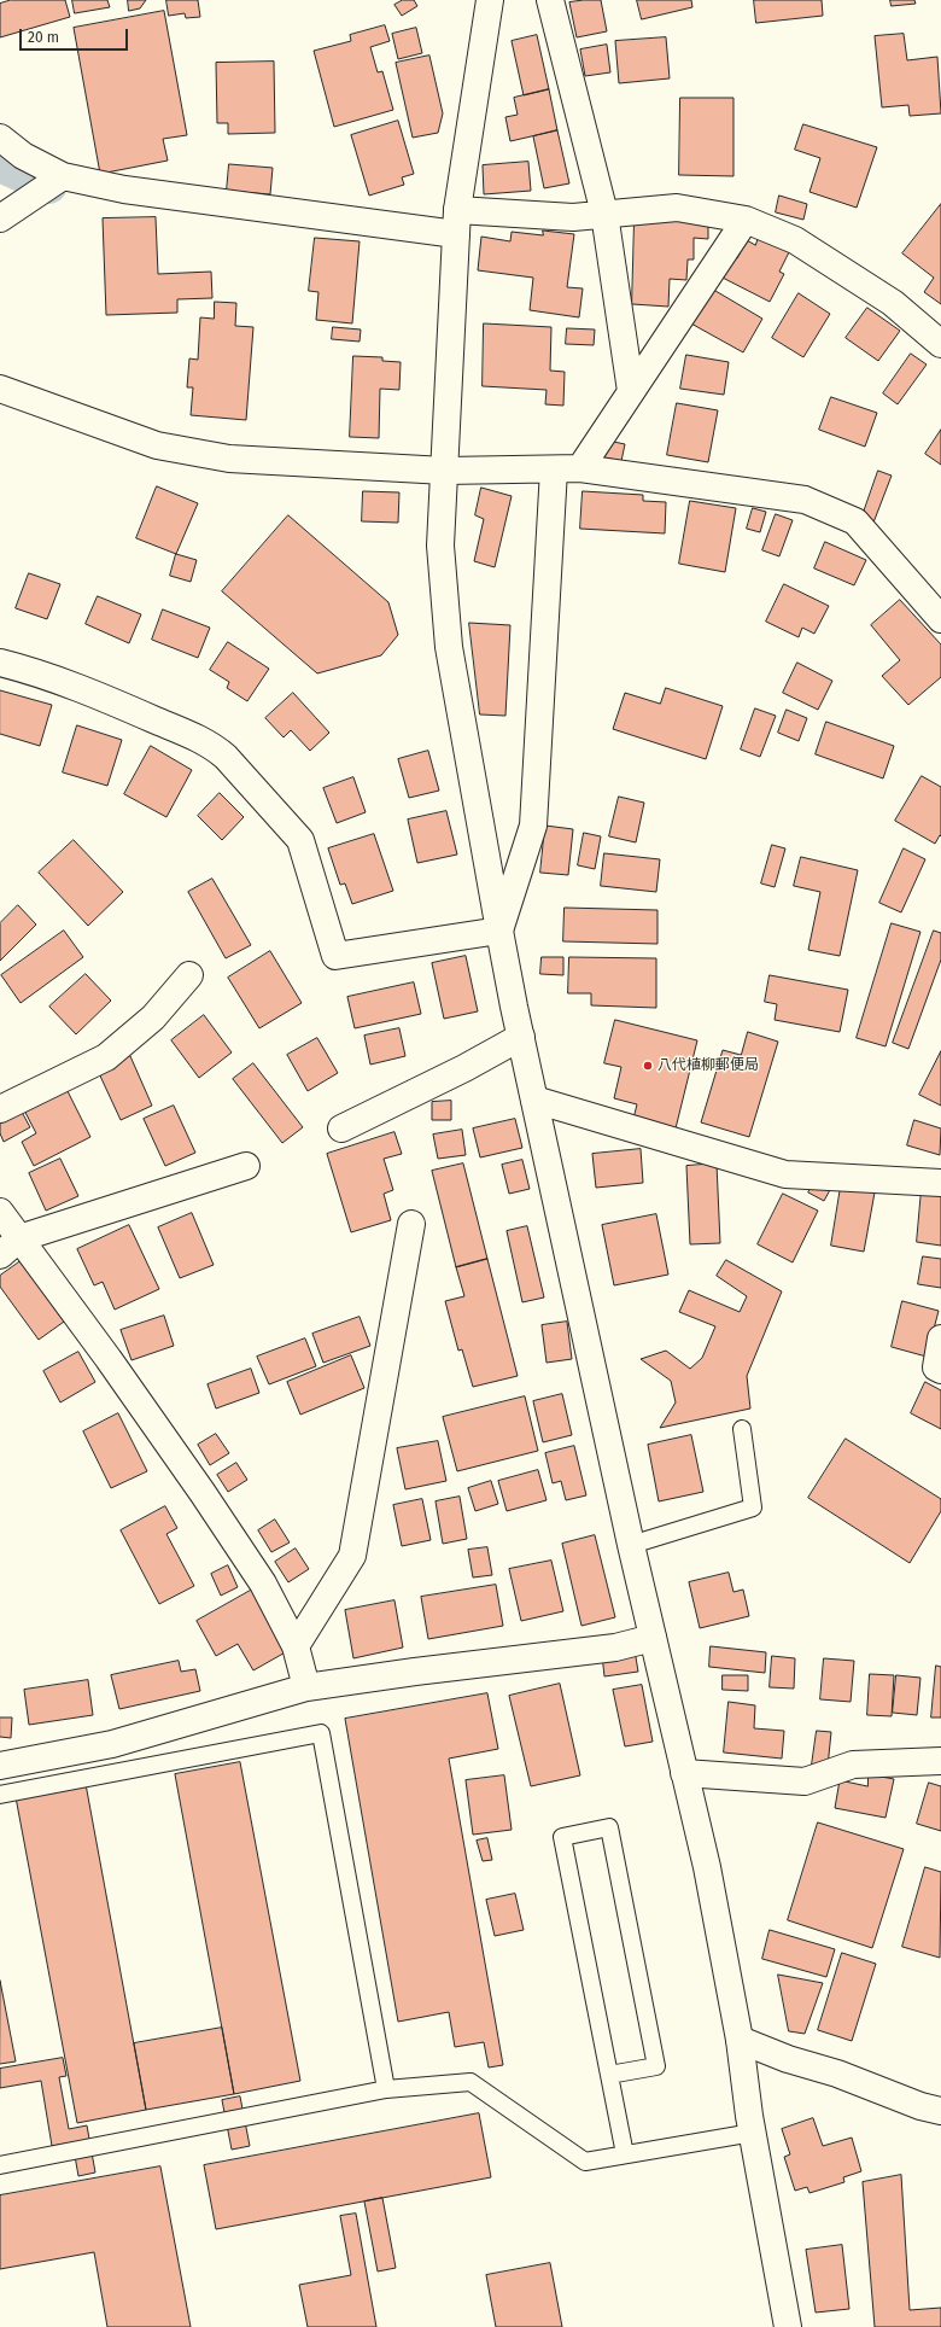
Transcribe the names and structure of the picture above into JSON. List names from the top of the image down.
{
  "places": ["八代植柳郵便局"],
  "scale_bar": "20 m"
}
